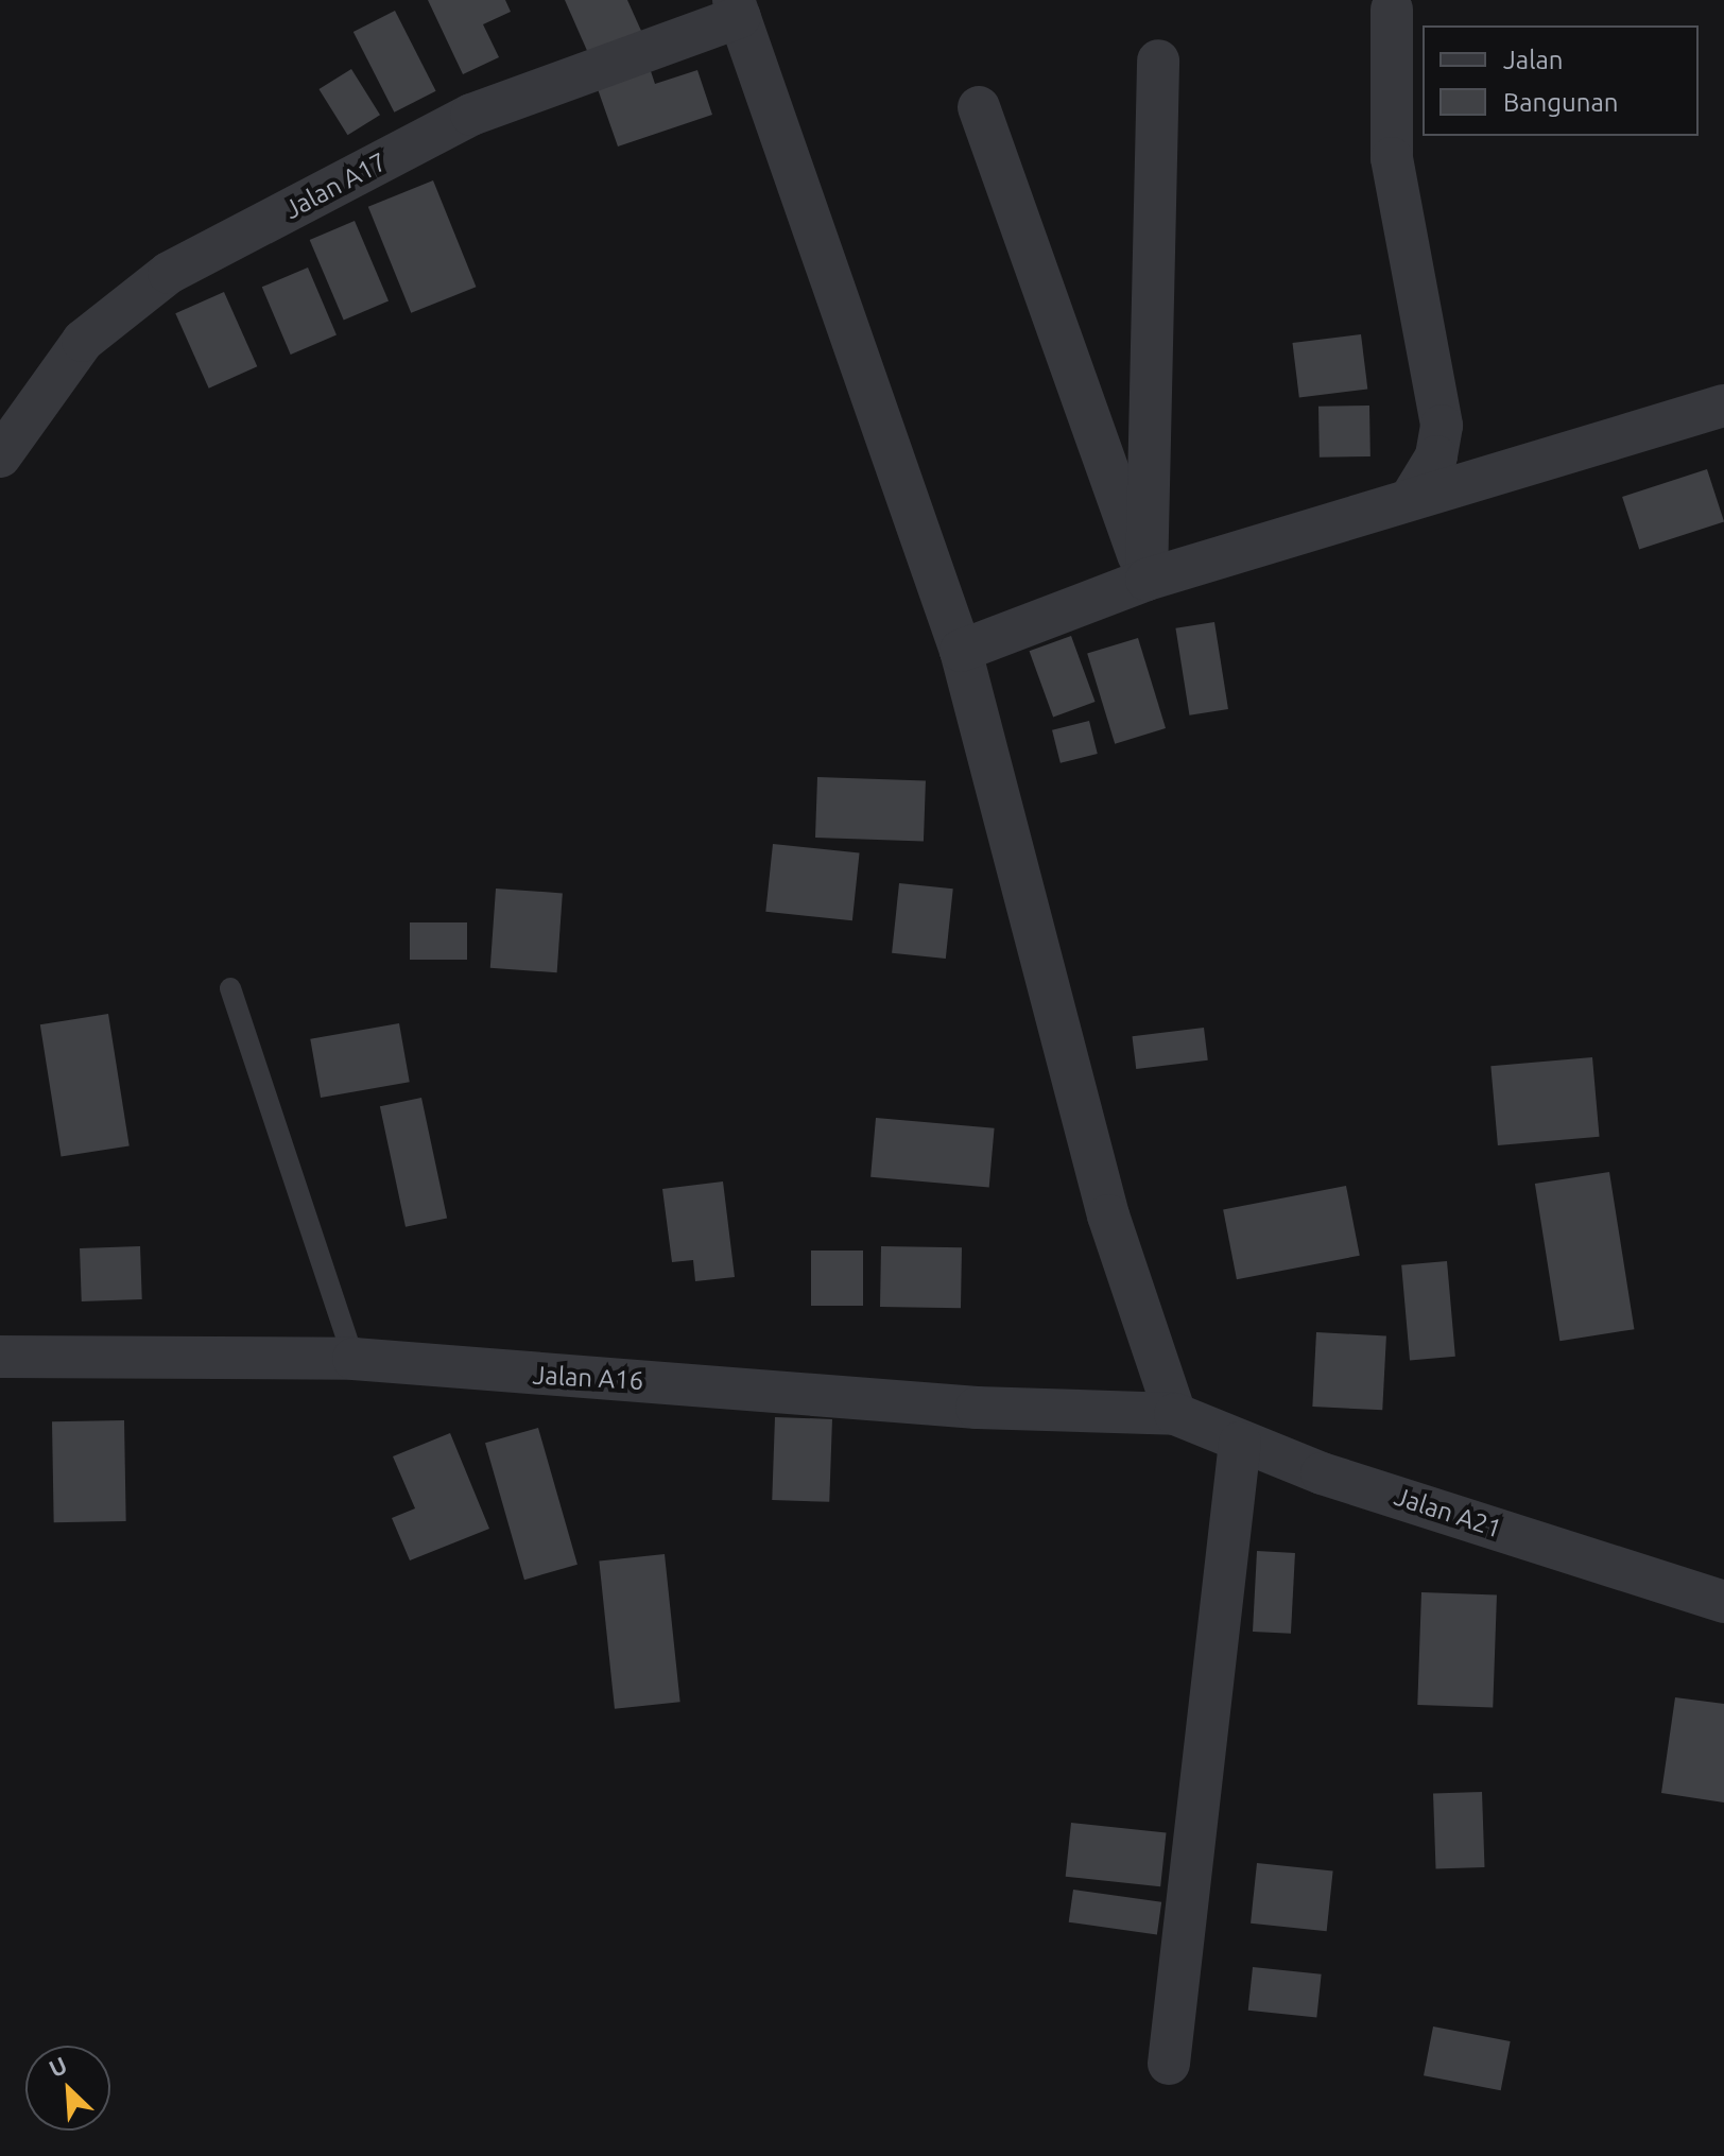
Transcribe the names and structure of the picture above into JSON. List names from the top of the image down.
{
  "streets": {
    "street": ["Jalan A17", "Jalan A16", "Jalan A21"]
  },
  "crossings": [
    ["Jalan A16", "Jalan A21"]
  ],
  "legend": ["Jalan", "Bangunan"],
  "north": "top left"
}
